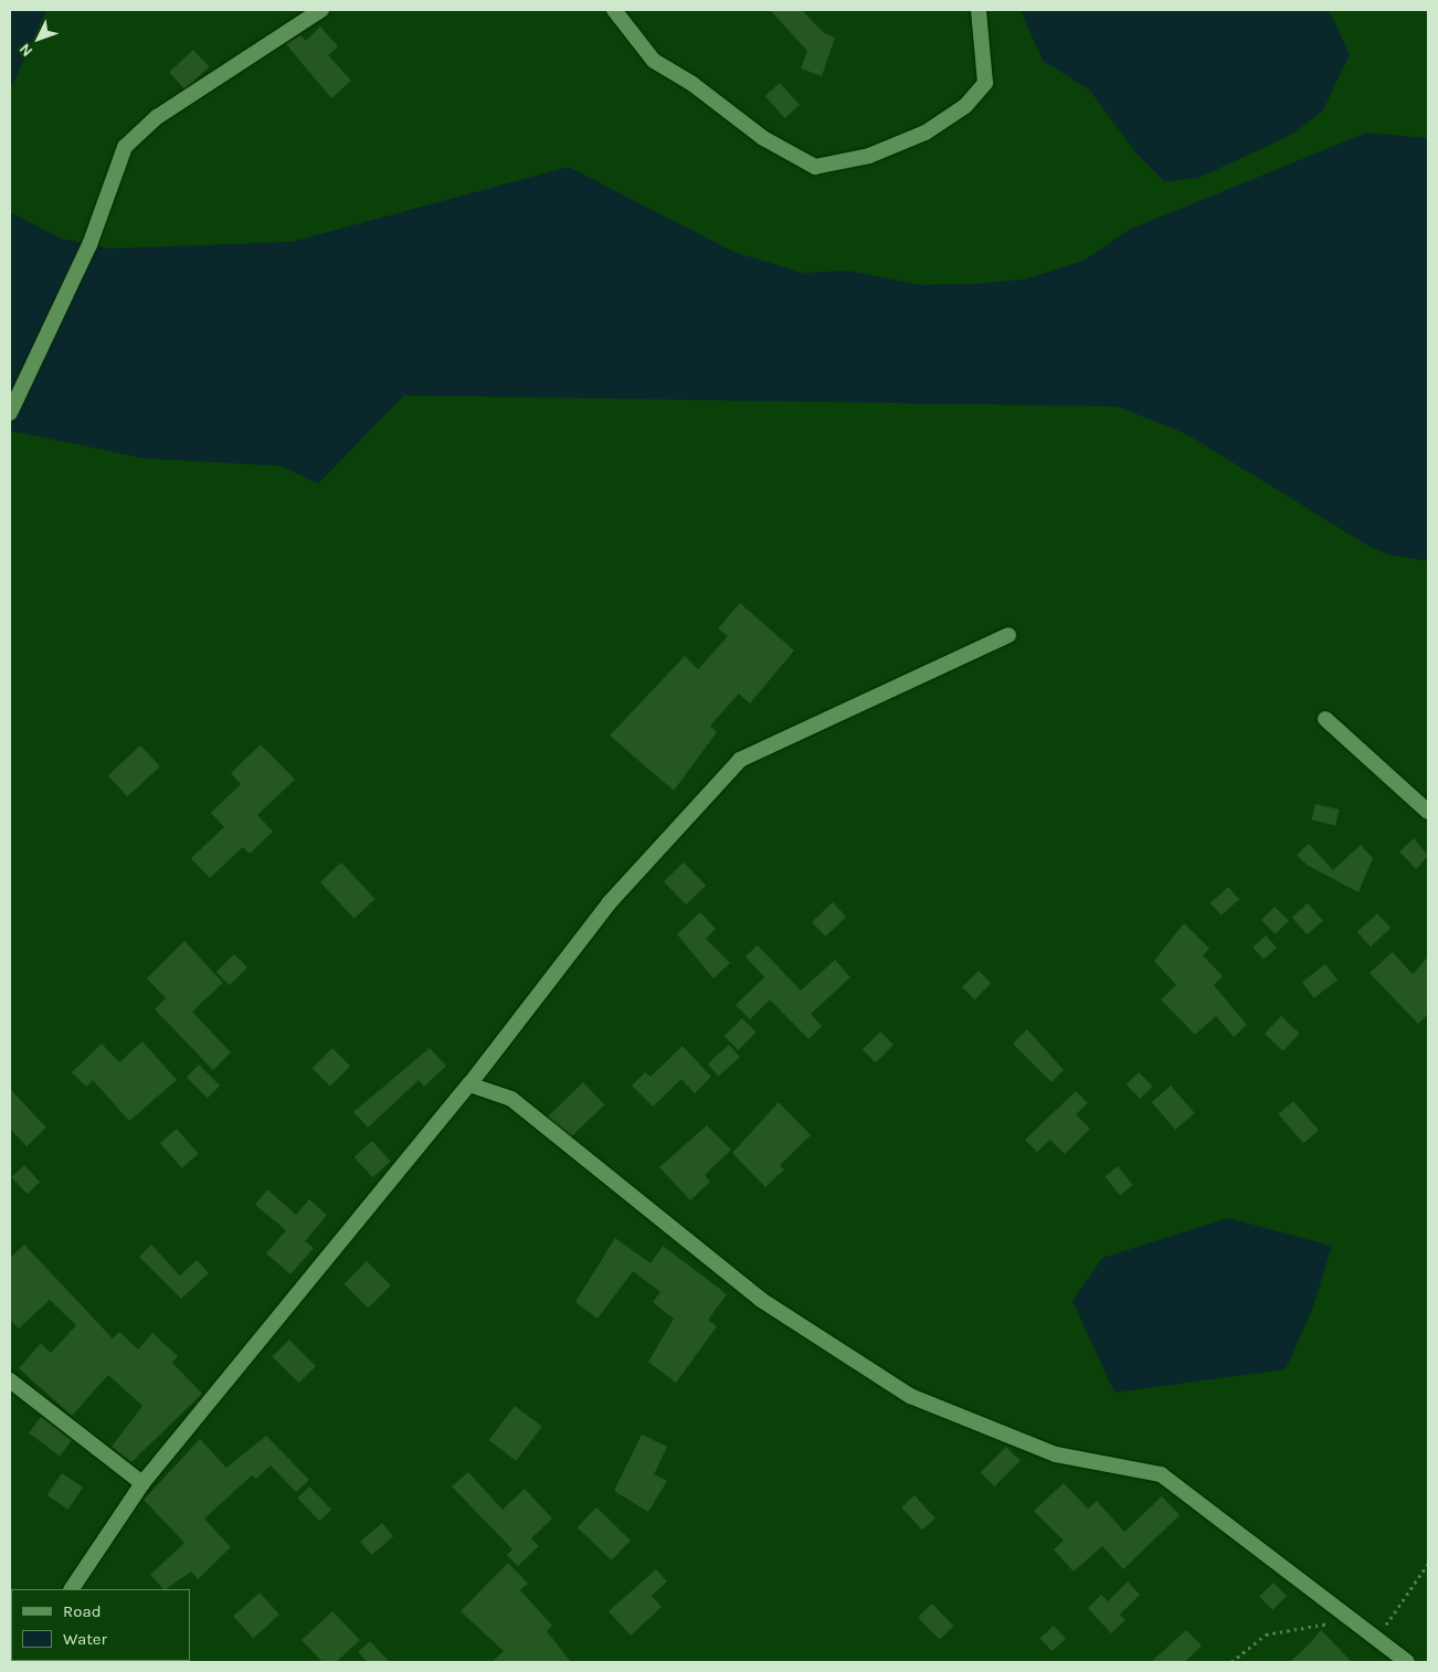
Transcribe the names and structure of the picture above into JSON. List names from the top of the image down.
{
  "legend": ["Road", "Water"],
  "north": "bottom left"
}
